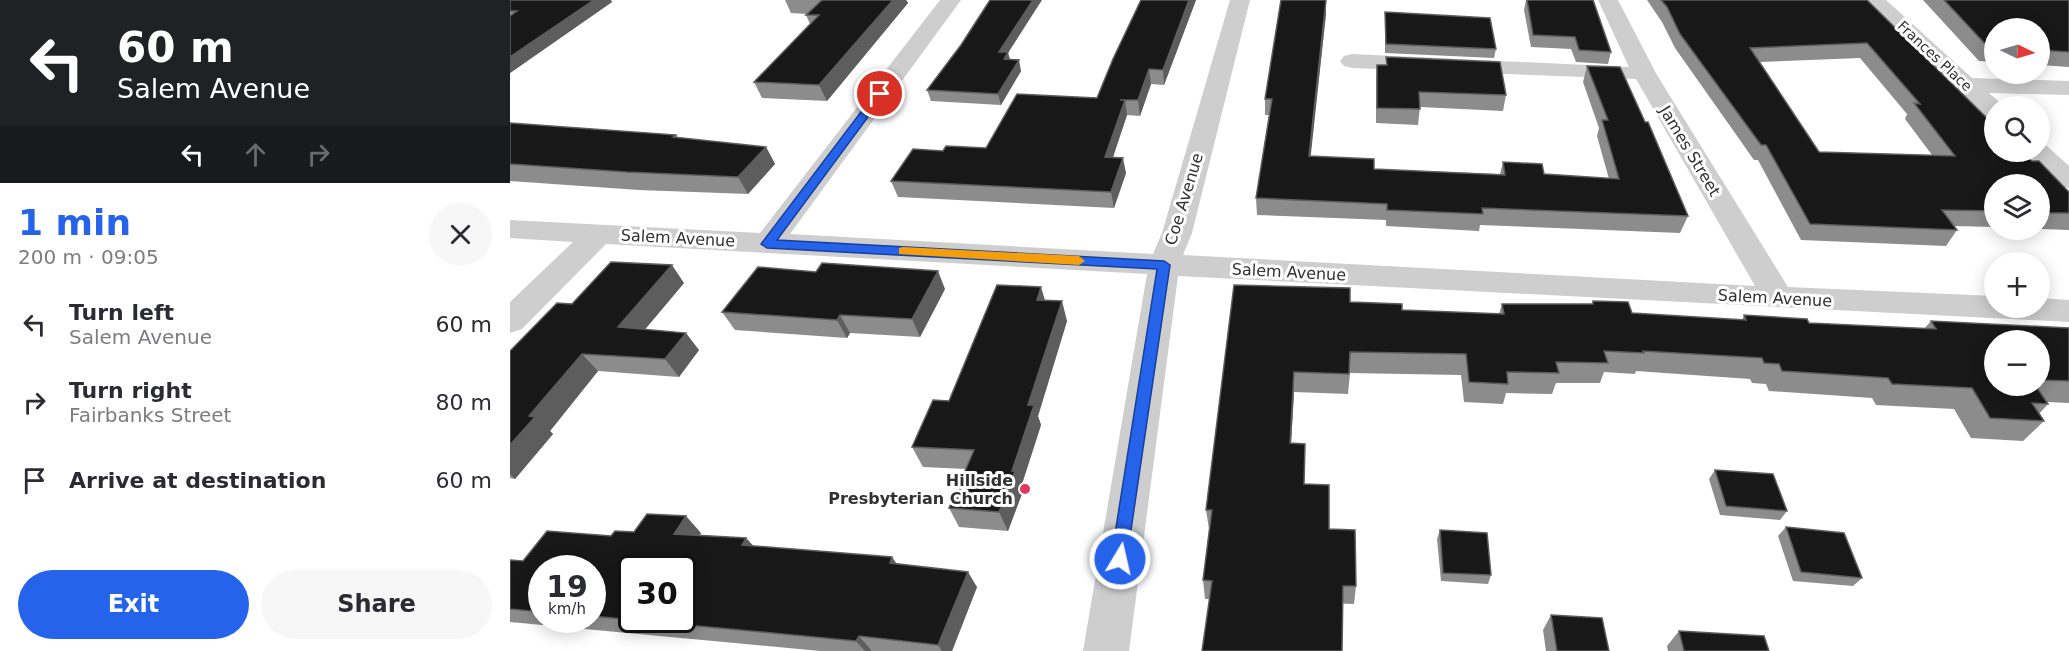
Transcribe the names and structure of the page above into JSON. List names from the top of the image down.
{
  "streets": {
    "street": [
      "Frances Place",
      "James Street",
      "Coe Avenue",
      "Salem Avenue"
    ]
  },
  "crossings": [
    ["James Street", "Salem Avenue"],
    ["Coe Avenue", "Salem Avenue"]
  ],
  "places": ["Hillside Presbyterian Church"],
  "north": "right",
  "page": {
    "turn": ["60 m", "Salem Avenue"],
    "map_buttons": ["+", "−"],
    "heading": ["1 min", "200 m · 09:05"],
    "list": [
      {
        "name": "Turn left",
        "note": "Salem Avenue",
        "value": "60 m"
      },
      {
        "name": "Turn right",
        "note": "Fairbanks Street",
        "value": "80 m"
      },
      {
        "name": "Arrive at destination",
        "value": "60 m"
      }
    ],
    "speed": "19 km/h",
    "limit": "30",
    "buttons": ["Exit", "Share"]
  }
}
